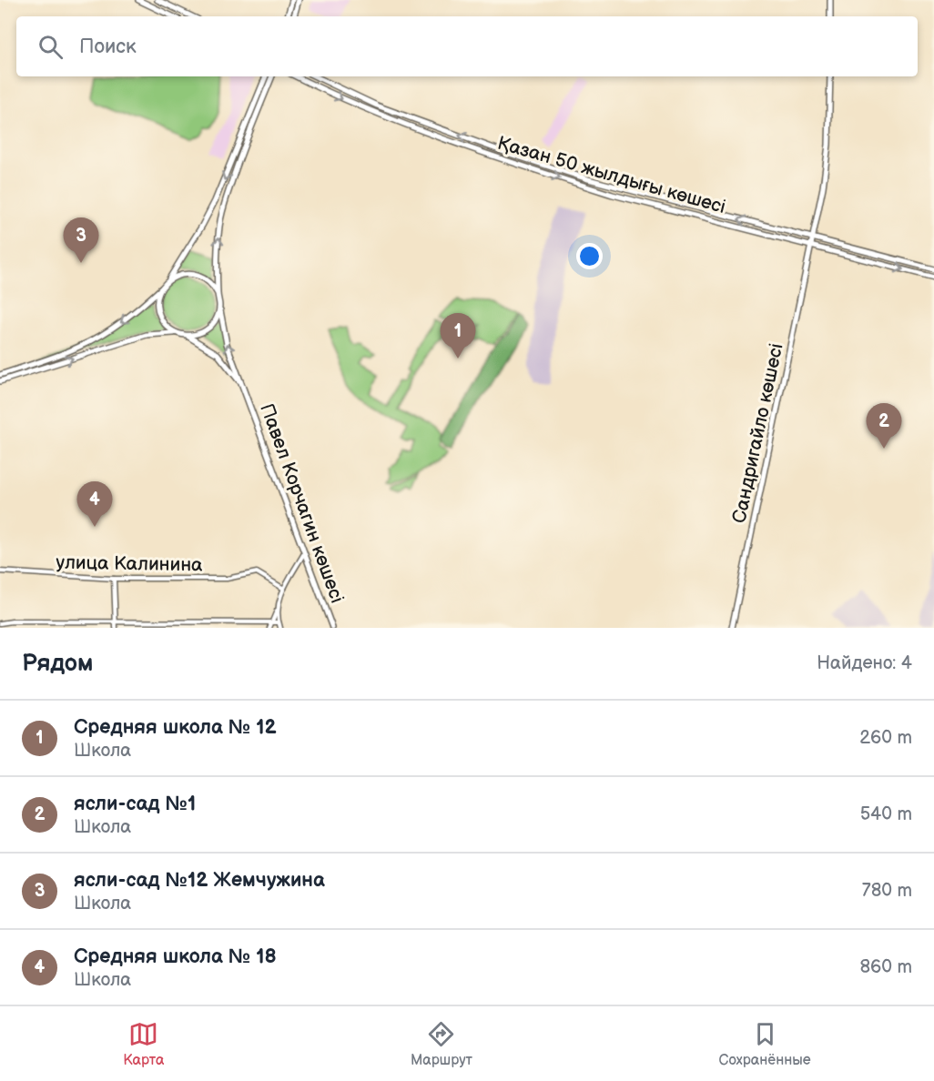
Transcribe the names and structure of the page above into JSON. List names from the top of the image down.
{
  "streets": {
    "street": [
      "Қазан 50 жылдығы көшесі",
      "Сандригайло көшесі",
      "Павел Корчагин көшесі",
      "улица Калинина"
    ]
  },
  "crossings": [
    ["Қазан 50 жылдығы көшесі", "Сандригайло көшесі"]
  ],
  "page": {
    "search": "Поиск",
    "pins": [
      "3",
      "1",
      "2",
      "4"
    ],
    "heading": ["Рядом", "Найдено: 4"],
    "list": [
      {
        "mark": "1",
        "name": "Средняя школа № 12",
        "note": "Школа",
        "value": "260 m"
      },
      {
        "mark": "2",
        "name": "ясли-сад №1",
        "note": "Школа",
        "value": "540 m"
      },
      {
        "mark": "3",
        "name": "ясли-сад №12 Жемчужина",
        "note": "Школа",
        "value": "780 m"
      },
      {
        "mark": "4",
        "name": "Средняя школа № 18",
        "note": "Школа",
        "value": "860 m"
      }
    ],
    "nav": ["Карта", "Маршрут", "Сохранённые"]
  }
}
